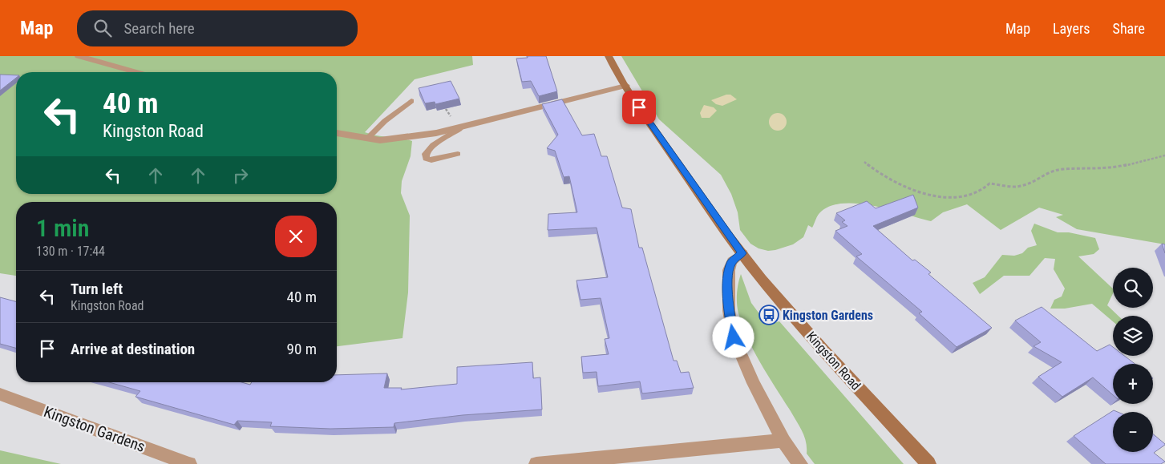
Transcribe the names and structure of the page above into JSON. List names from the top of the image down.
{
  "streets": {
    "main road": ["Kingston Road"],
    "street": ["Kingston Gardens"]
  },
  "places": {
    "bus stop": ["Kingston Gardens"]
  },
  "page": {
    "header": "Map",
    "search": "Search here",
    "nav": ["Map", "Layers", "Share"],
    "turn": ["40 m", "Kingston Road"],
    "heading": ["1 min", "130 m · 17:44"],
    "map_buttons": ["+", "−"],
    "list": [
      {
        "name": "Turn left",
        "note": "Kingston Road",
        "value": "40 m"
      },
      {
        "name": "Arrive at destination",
        "value": "90 m"
      }
    ]
  }
}
